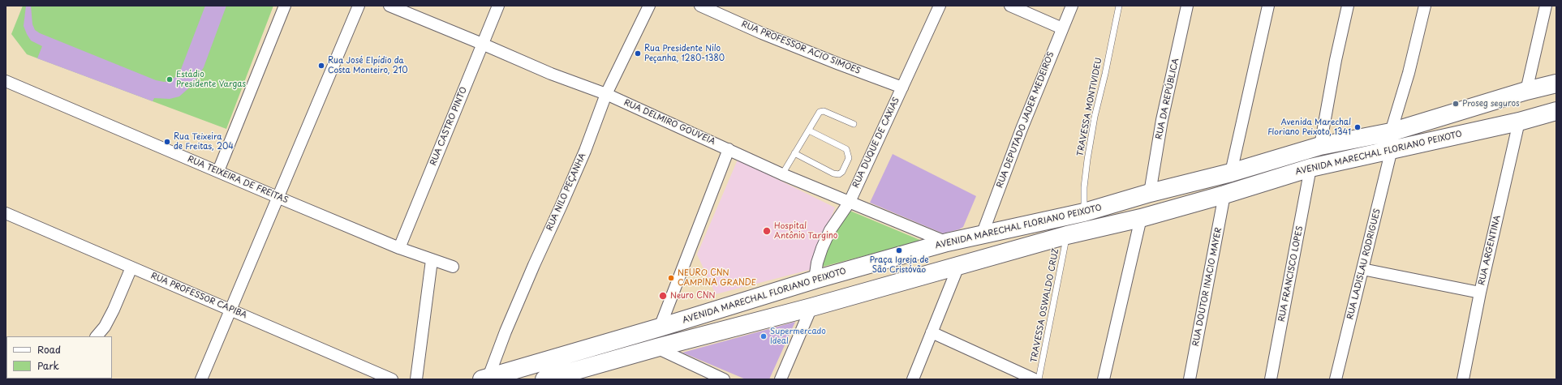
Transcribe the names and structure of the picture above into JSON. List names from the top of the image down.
{
  "streets": {
    "main road": ["AVENIDA MARECHAL FLORIANO PEIXOTO"],
    "street": [
      "RUA PROFESSOR ACIO SIMOES",
      "RUA DA REPÚBLICA",
      "RUA DEPUTADO JADER MEDEIROS",
      "RUA DELMIRO GOUVEIA",
      "RUA CASTRO PINTO",
      "RUA DUQUE DE CAXIAS",
      "RUA TEIXEIRA DE FREITAS",
      "RUA NILO PEÇANHA",
      "RUA ARGENTINA",
      "RUA LADISLAU RODRIGUES",
      "RUA FRANCISCO LOPES",
      "RUA DOUTOR INACIO MAYER",
      "RUA PROFESSOR CAPIBA"
    ],
    "lane": ["TRAVESSA MONTIVIDEU", "TRAVESSA OSWALDO CRUZ"]
  },
  "crossings": [
    ["RUA PROFESSOR ACIO SIMOES", "RUA DUQUE DE CAXIAS"],
    ["RUA DA REPÚBLICA", "AVENIDA MARECHAL FLORIANO PEIXOTO"],
    ["TRAVESSA MONTIVIDEU", "AVENIDA MARECHAL FLORIANO PEIXOTO"],
    ["RUA DEPUTADO JADER MEDEIROS", "AVENIDA MARECHAL FLORIANO PEIXOTO"],
    ["RUA DELMIRO GOUVEIA", "RUA CASTRO PINTO"],
    ["RUA DELMIRO GOUVEIA", "RUA DUQUE DE CAXIAS"],
    ["RUA DELMIRO GOUVEIA", "AVENIDA MARECHAL FLORIANO PEIXOTO"],
    ["RUA DELMIRO GOUVEIA", "RUA NILO PEÇANHA"],
    ["RUA CASTRO PINTO", "RUA TEIXEIRA DE FREITAS"],
    ["RUA DUQUE DE CAXIAS", "AVENIDA MARECHAL FLORIANO PEIXOTO"],
    ["AVENIDA MARECHAL FLORIANO PEIXOTO", "RUA NILO PEÇANHA"],
    ["AVENIDA MARECHAL FLORIANO PEIXOTO", "RUA ARGENTINA"],
    ["AVENIDA MARECHAL FLORIANO PEIXOTO", "RUA LADISLAU RODRIGUES"],
    ["AVENIDA MARECHAL FLORIANO PEIXOTO", "RUA FRANCISCO LOPES"],
    ["AVENIDA MARECHAL FLORIANO PEIXOTO", "RUA DOUTOR INACIO MAYER"],
    ["AVENIDA MARECHAL FLORIANO PEIXOTO", "TRAVESSA OSWALDO CRUZ"]
  ],
  "places": [
    "Rua Presidente Nilo Peçanha, 1280-1380",
    "Rua José Elpídio da Costa Monteiro, 210",
    "Estádio Presidente Vargas",
    "Proseg seguros",
    "Avenida Marechal Floriano Peixoto, 1341",
    "Rua Teixeira de Freitas, 204",
    "Hospital Antônio Targino",
    "Praça Igreja de São Cristóvão",
    "NEURO CNN CAMPINA GRANDE",
    "Neuro CNN",
    "Supermercado Ideal"
  ],
  "legend": ["Road", "Park"]
}
